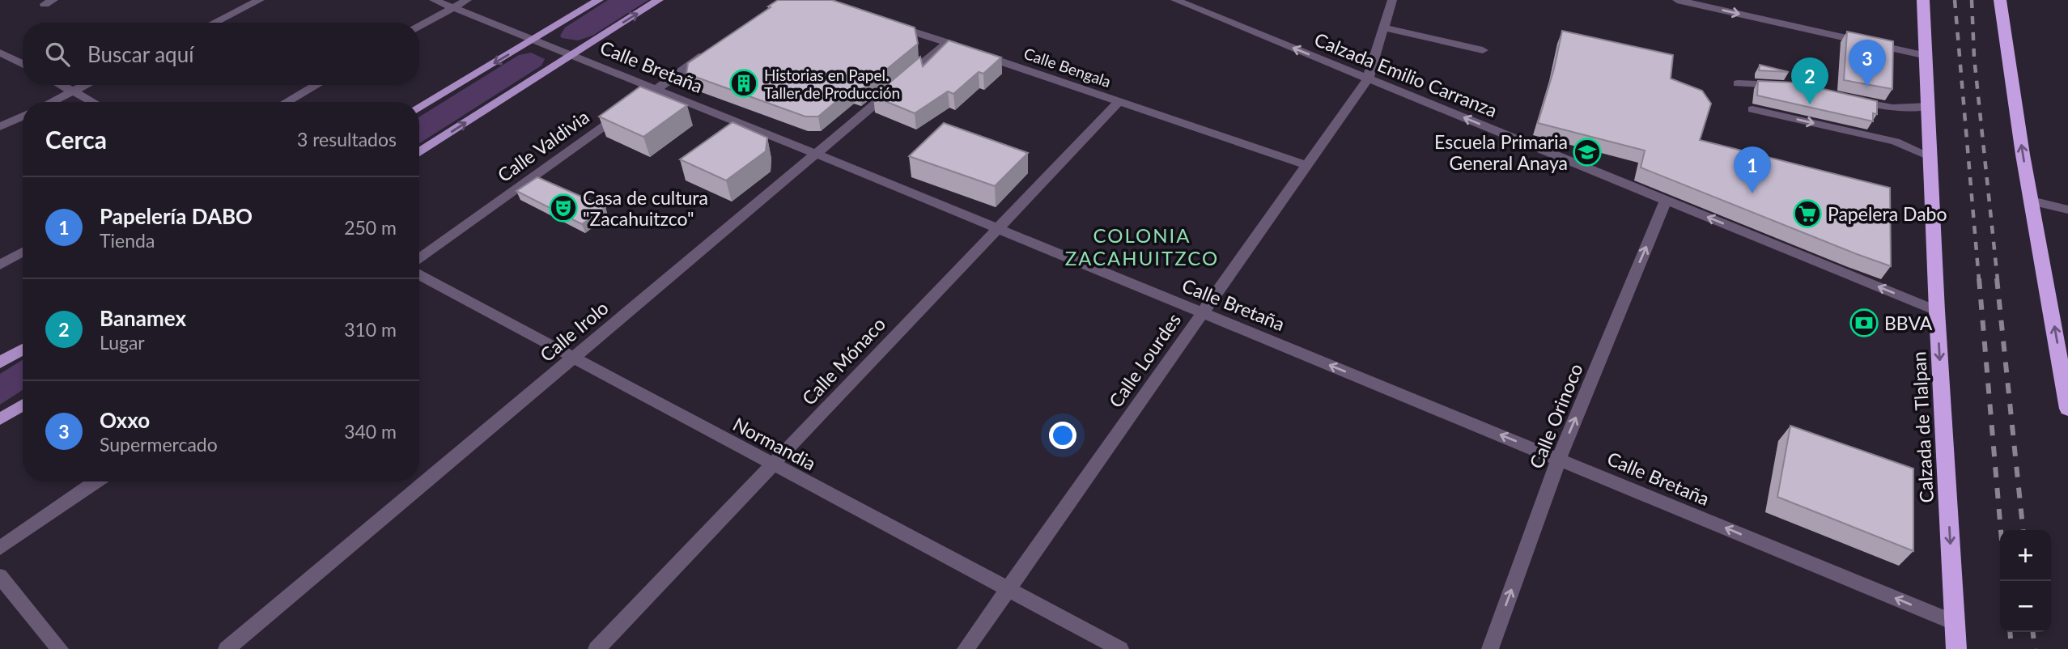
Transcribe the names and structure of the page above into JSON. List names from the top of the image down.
{
  "streets": {
    "highway": ["Calzada de Tlalpan"],
    "street": [
      "Calle Bretaña",
      "Calle Bengala",
      "Calzada Emilio Carranza",
      "Calle Valdivia",
      "Calle Irolo",
      "Calle Lourdes",
      "Calle Mónaco",
      "Calle Orinoco",
      "Normandia"
    ]
  },
  "crossings": [
    ["Calle Bretaña", "Calle Valdivia"],
    ["Calle Bretaña", "Calle Irolo"],
    ["Calle Bretaña", "Calle Lourdes"],
    ["Calle Bretaña", "Calle Mónaco"],
    ["Calle Bretaña", "Calle Orinoco"],
    ["Calle Bretaña", "Calzada de Tlalpan"],
    ["Calle Bengala", "Calle Irolo"],
    ["Calle Bengala", "Calle Lourdes"],
    ["Calle Bengala", "Calle Mónaco"],
    ["Calzada Emilio Carranza", "Calle Lourdes"],
    ["Calzada Emilio Carranza", "Calle Orinoco"],
    ["Calzada Emilio Carranza", "Calzada de Tlalpan"],
    ["Calle Irolo", "Normandia"],
    ["Calle Lourdes", "Normandia"],
    ["Calle Mónaco", "Normandia"]
  ],
  "one_way": ["Calle Bretaña", "Calzada Emilio Carranza", "Calle Orinoco"],
  "districts": ["COLONIA ZACAHUITZCO"],
  "places": {
    "building": ["Historias en Papel. Taller de Producción"],
    "school or university": ["Escuela Primaria General Anaya"],
    "theatre": ["Casa de cultura \"Zacahuitzco\""],
    "supermarket": ["Papelera Dabo"],
    "bank": ["BBVA"]
  },
  "page": {
    "search": "Buscar aquí",
    "pins": ["3", "2", "1"],
    "heading": ["Cerca", "3 resultados"],
    "list": [
      {
        "mark": "1",
        "name": "Papelería DABO",
        "note": "Tienda",
        "value": "250 m"
      },
      {
        "mark": "2",
        "name": "Banamex",
        "note": "Lugar",
        "value": "310 m"
      },
      {
        "mark": "3",
        "name": "Oxxo",
        "note": "Supermercado",
        "value": "340 m"
      }
    ],
    "map_buttons": ["+", "−"]
  }
}
